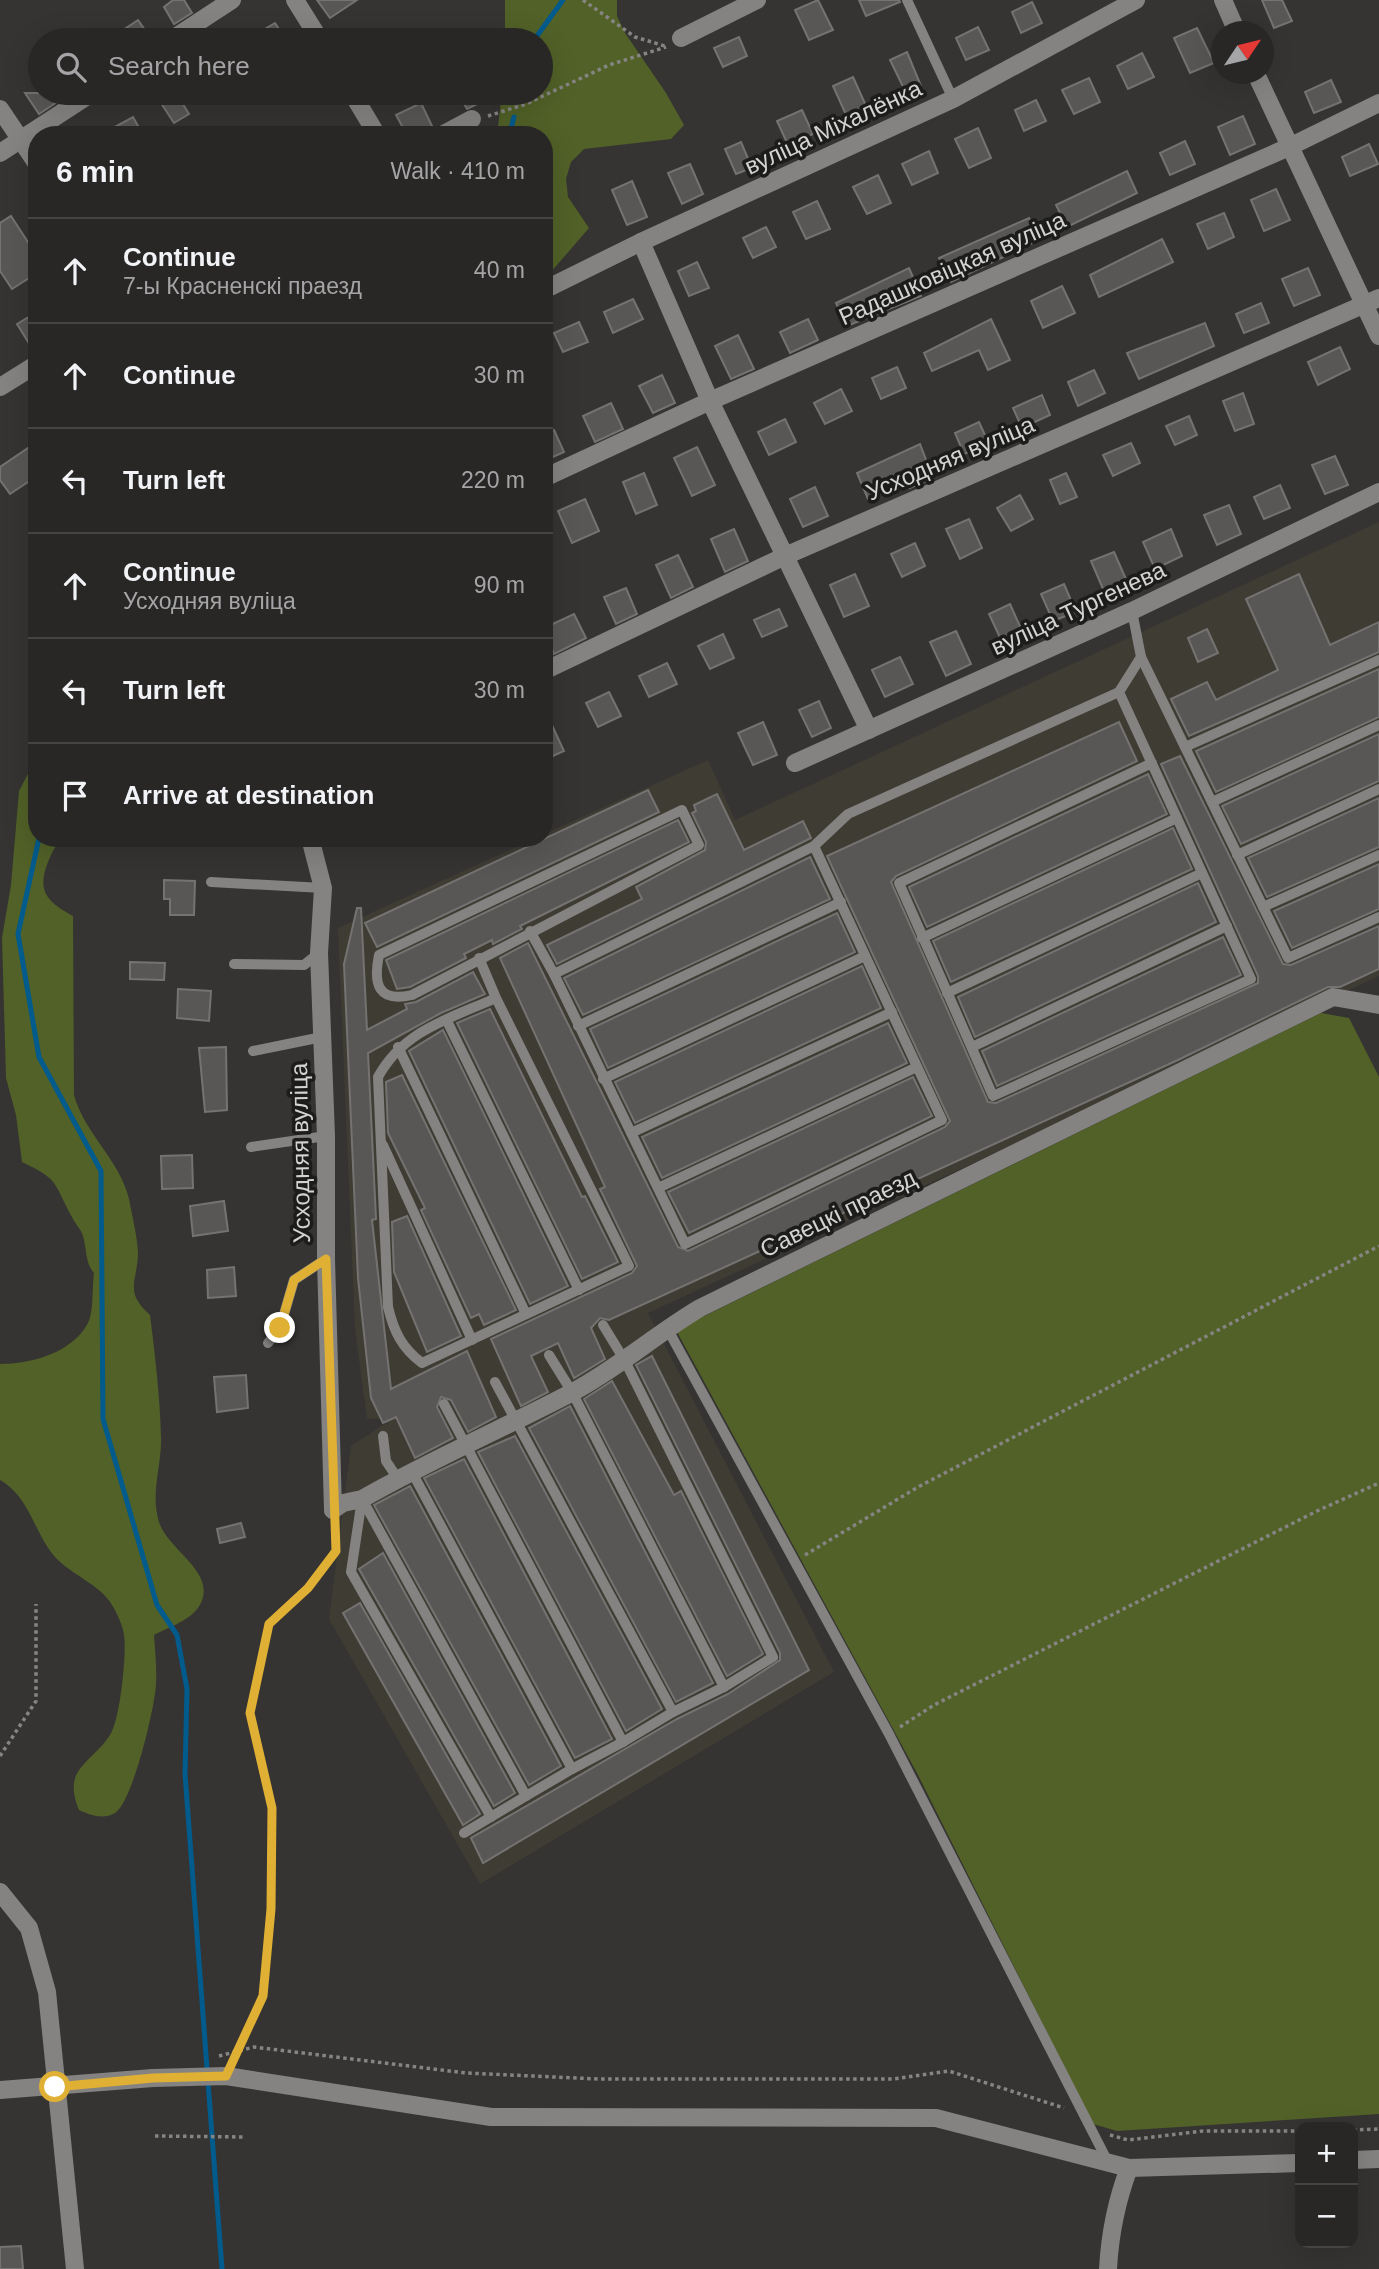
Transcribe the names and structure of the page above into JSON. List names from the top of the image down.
{
  "streets": {
    "street": [
      "вуліца Міхалёнка",
      "Радашковіцкая вуліца",
      "Усходняя вуліца",
      "вуліца Тургенева",
      "Савецкі праезд"
    ]
  },
  "crossings": [
    ["Усходняя вуліца", "Савецкі праезд"]
  ],
  "north": "top right",
  "page": {
    "search": "Search here",
    "heading": ["6 min", "Walk · 410 m"],
    "list": [
      ["Continue", "7-ы Красненскі праезд", "40 m"],
      ["Continue", "30 m"],
      ["Turn left", "220 m"],
      ["Continue", "Усходняя вуліца", "90 m"],
      ["Turn left", "30 m"],
      "Arrive at destination"
    ],
    "map_buttons": ["+", "−"]
  }
}
